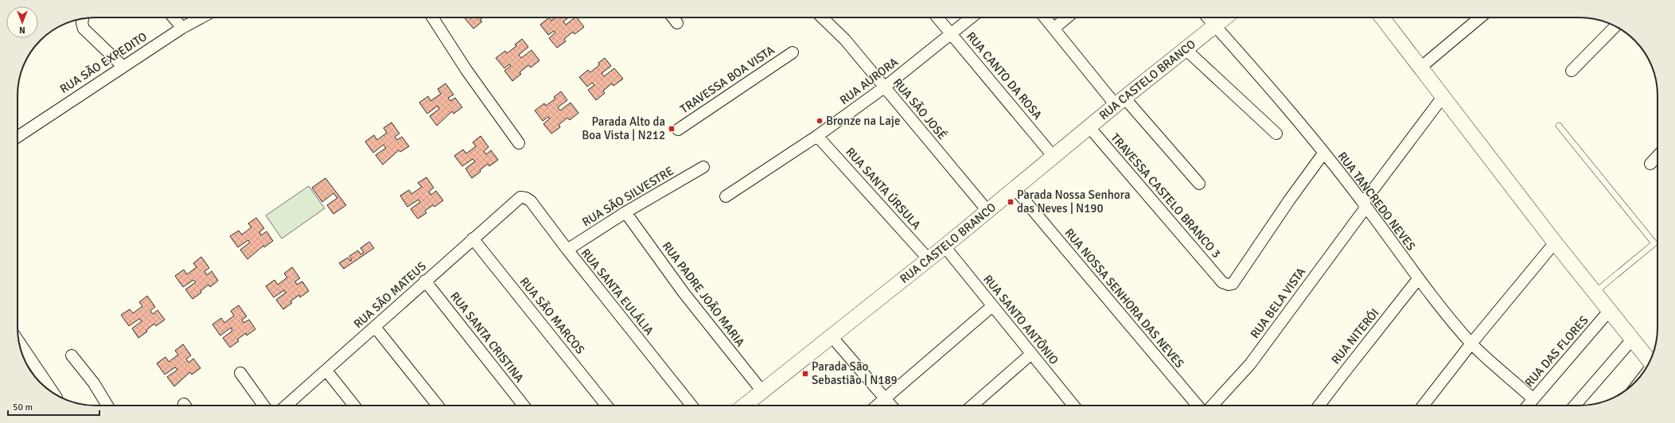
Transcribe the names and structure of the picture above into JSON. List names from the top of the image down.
{
  "streets": {
    "street": [
      "RUA SÃO EXPEDITO",
      "RUA CANTO DA ROSA",
      "TRAVESSA BOA VISTA",
      "RUA CASTELO BRANCO",
      "RUA AURORA",
      "RUA SÃO JOSÉ",
      "RUA SANTA ÚRSULA",
      "TRAVESSA CASTELO BRANCO 3",
      "RUA SÃO SILVESTRE",
      "RUA TANCREDO NEVES",
      "RUA SANTA EULÁLIA",
      "RUA PADRE JOÃO MARIA",
      "RUA SÃO MATEUS",
      "RUA NOSSA SENHORA DAS NEVES",
      "RUA BELA VISTA",
      "RUA SÃO MARCOS",
      "RUA SANTO ANTÔNIO",
      "RUA NITERÓI",
      "RUA SANTA CRISTINA",
      "RUA DAS FLORES"
    ]
  },
  "crossings": [
    ["RUA CANTO DA ROSA", "RUA CASTELO BRANCO"],
    ["RUA CANTO DA ROSA", "RUA AURORA"],
    ["RUA CASTELO BRANCO", "RUA SÃO JOSÉ"],
    ["RUA CASTELO BRANCO", "RUA SANTA ÚRSULA"],
    ["RUA CASTELO BRANCO", "TRAVESSA CASTELO BRANCO 3"],
    ["RUA CASTELO BRANCO", "RUA TANCREDO NEVES"],
    ["RUA CASTELO BRANCO", "RUA PADRE JOÃO MARIA"],
    ["RUA CASTELO BRANCO", "RUA NOSSA SENHORA DAS NEVES"],
    ["RUA CASTELO BRANCO", "RUA SANTO ANTÔNIO"],
    ["RUA AURORA", "RUA SÃO JOSÉ"],
    ["RUA AURORA", "RUA SANTA ÚRSULA"],
    ["TRAVESSA CASTELO BRANCO 3", "RUA TANCREDO NEVES"],
    ["RUA SÃO SILVESTRE", "RUA SANTA EULÁLIA"],
    ["RUA SÃO SILVESTRE", "RUA PADRE JOÃO MARIA"],
    ["RUA TANCREDO NEVES", "RUA BELA VISTA"],
    ["RUA TANCREDO NEVES", "RUA NITERÓI"],
    ["RUA TANCREDO NEVES", "RUA DAS FLORES"],
    ["RUA SANTA EULÁLIA", "RUA SÃO MATEUS"],
    ["RUA SÃO MATEUS", "RUA SÃO MARCOS"],
    ["RUA SÃO MATEUS", "RUA SANTA CRISTINA"]
  ],
  "places": {
    "other": ["Bronze na Laje"],
    "transit": ["Parada Alto da Boa Vista | N212", "Parada Nossa Senhora das Neves | N190", "Parada São Sebastião | N189"]
  },
  "scale_bar": "50 m",
  "north": "bottom"
}
